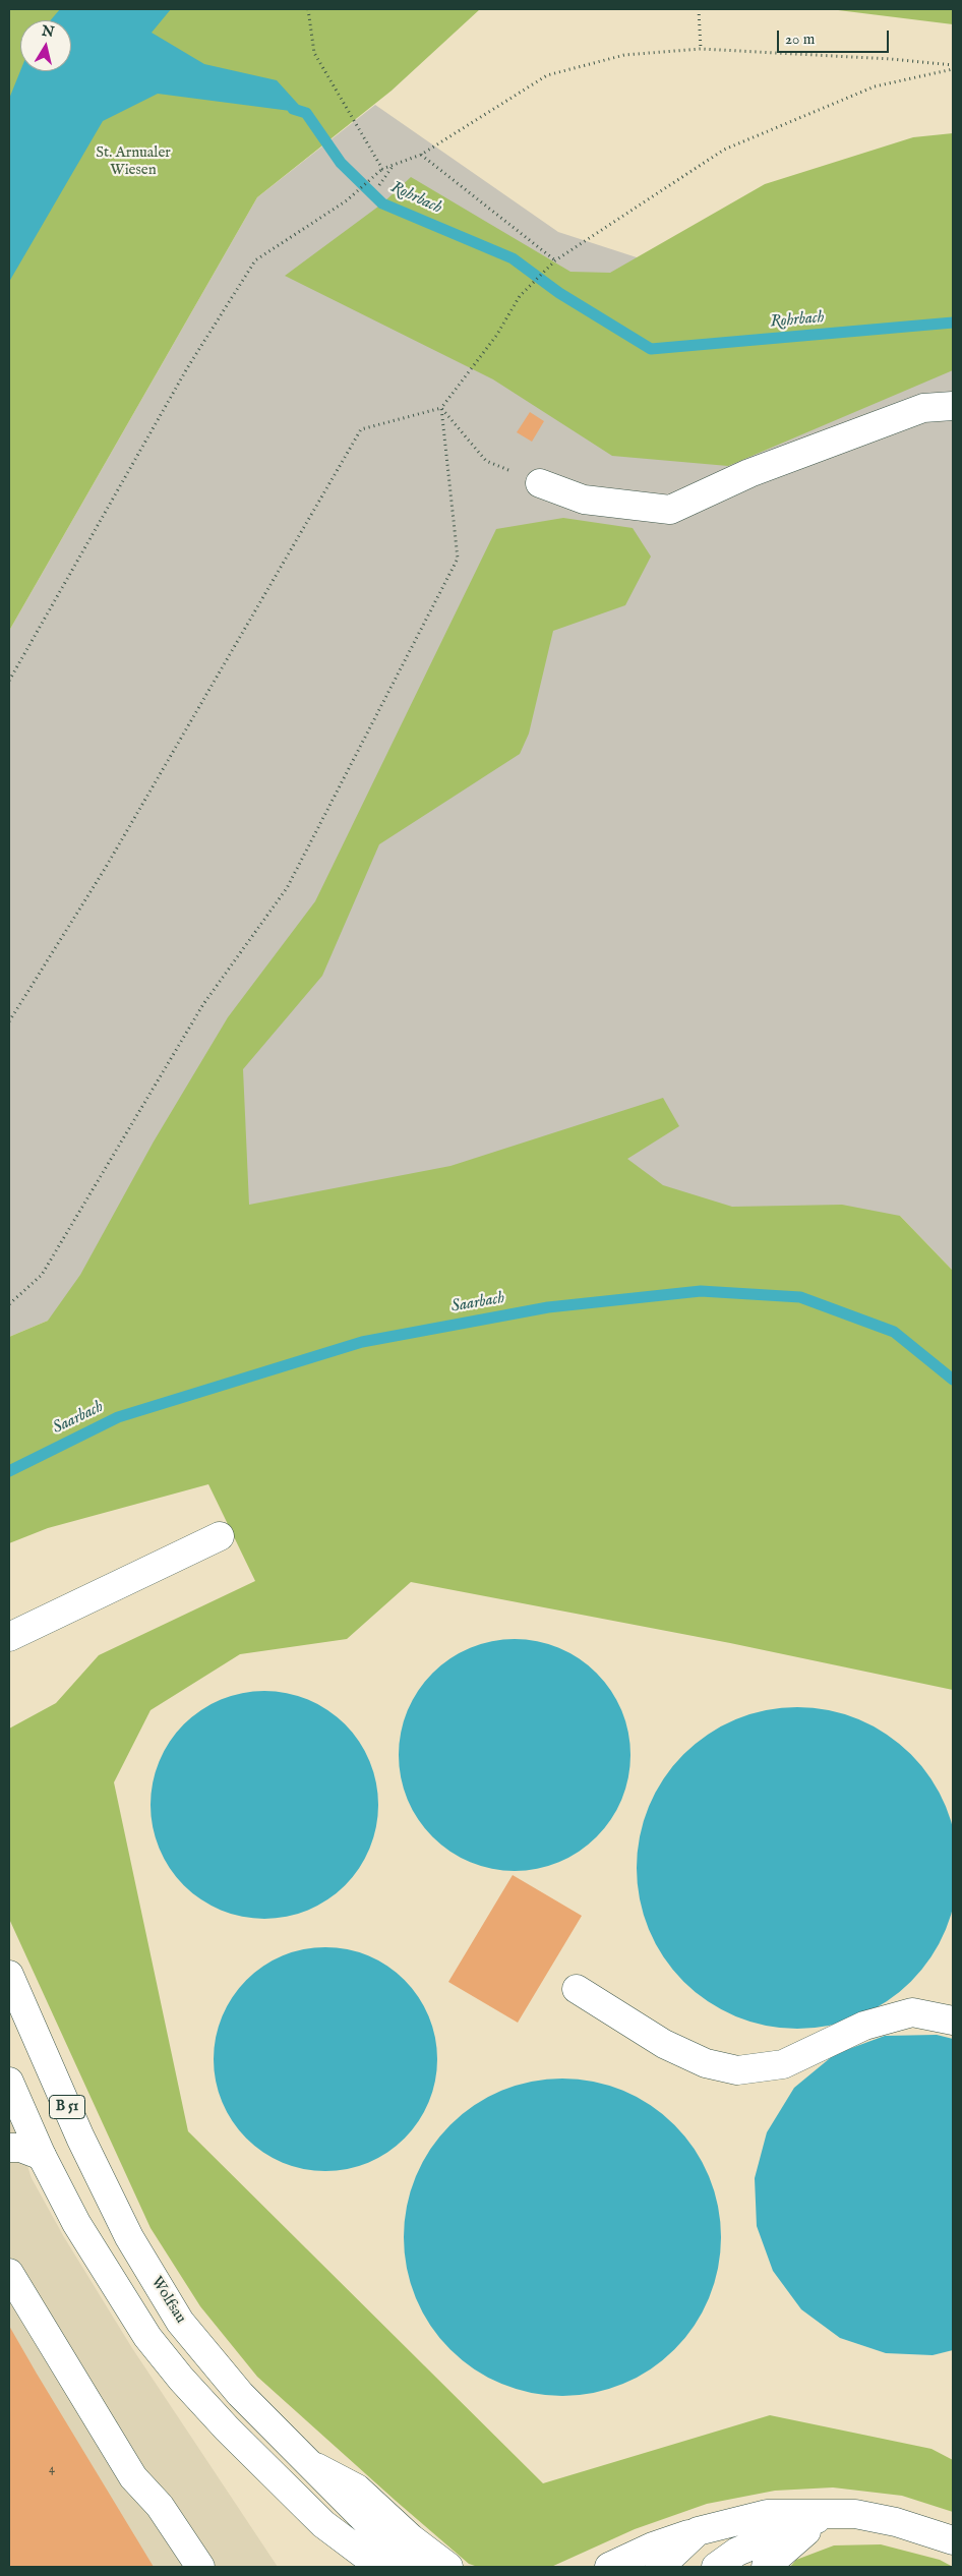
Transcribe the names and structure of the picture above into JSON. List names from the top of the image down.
{
  "streets": {
    "main road": ["B 51", "Wolfsau"]
  },
  "water": ["Rohrbach", "Saarbach"],
  "parks": ["St. Arnualer Wiesen"],
  "house_numbers": ["4"],
  "scale_bar": "20 m",
  "north": "top"
}
